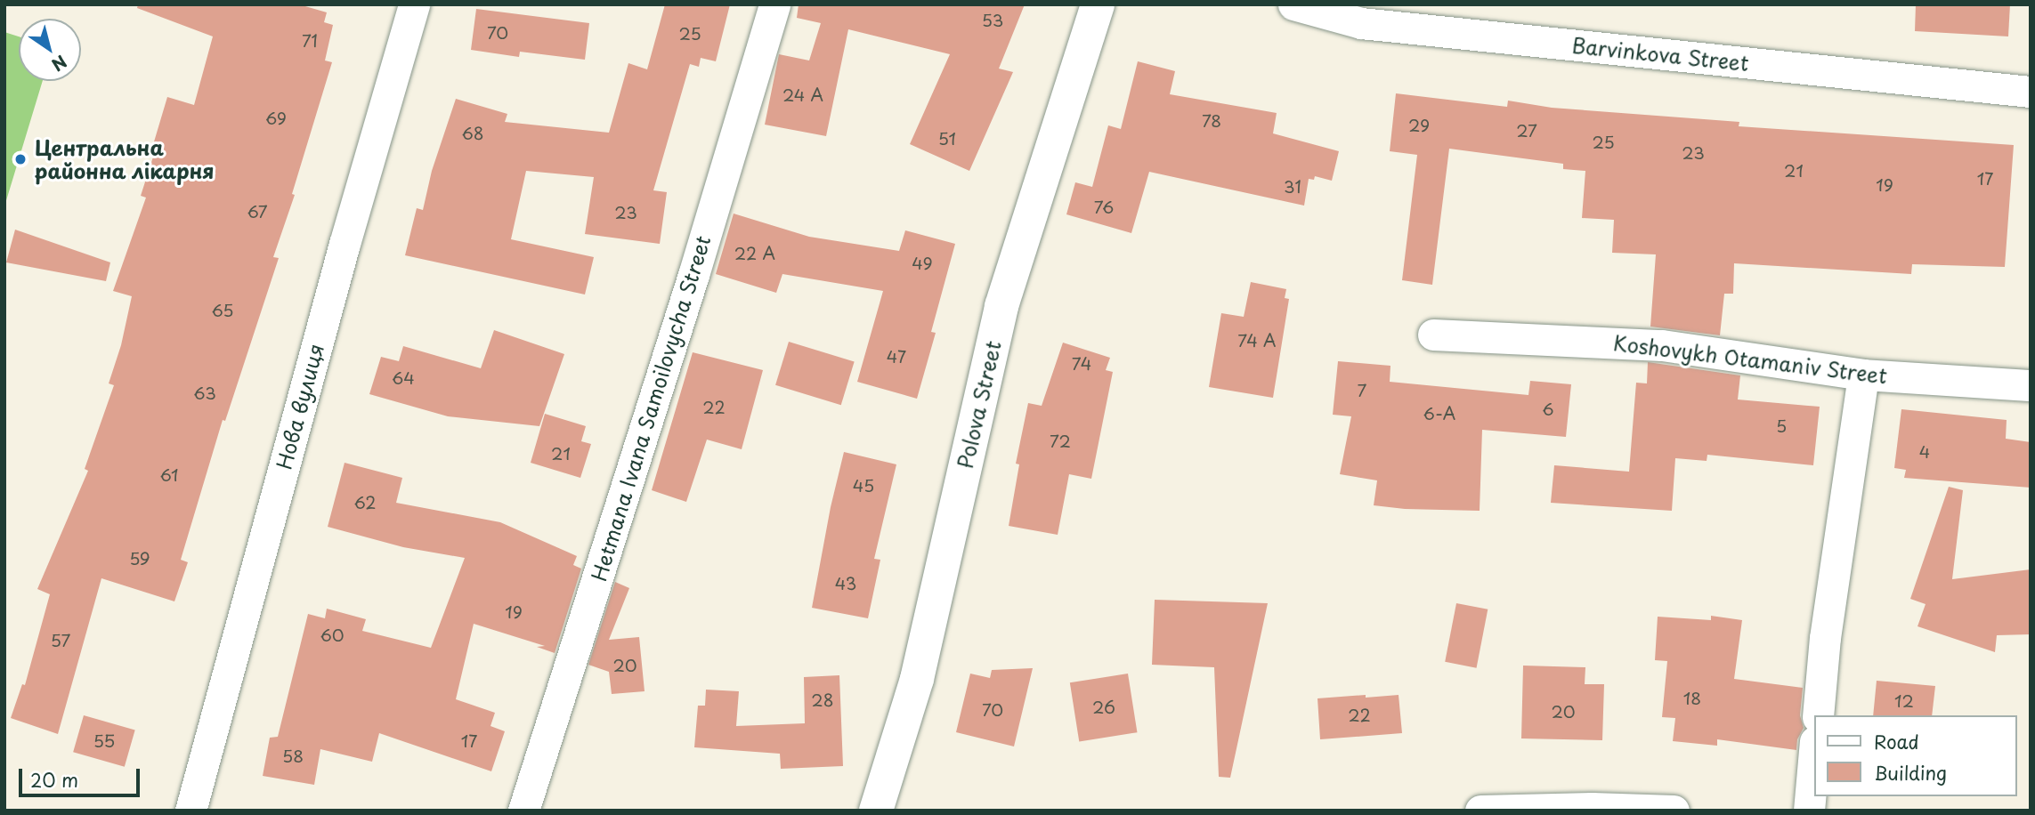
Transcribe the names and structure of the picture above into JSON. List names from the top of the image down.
{
  "streets": {
    "street": [
      "Barvinkova Street",
      "Koshovykh Otamaniv Street",
      "Polova Street",
      "Нова вулиця",
      "Hetmana Ivana Samoilovycha Street"
    ]
  },
  "places": ["Центральна районна лікарня"],
  "house_numbers": [
    "53",
    "70",
    "25",
    "71",
    "24 А",
    "69",
    "78",
    "29",
    "27",
    "68",
    "51",
    "25",
    "23",
    "21",
    "17",
    "19",
    "31",
    "76",
    "67",
    "23",
    "22 А",
    "49",
    "65",
    "74 А",
    "47",
    "74",
    "64",
    "7",
    "63",
    "22",
    "6",
    "6-А",
    "5",
    "72",
    "4",
    "21",
    "61",
    "45",
    "62",
    "59",
    "43",
    "19",
    "60",
    "57",
    "20",
    "18",
    "28",
    "12",
    "26",
    "70",
    "20",
    "22",
    "55",
    "17",
    "58"
  ],
  "legend": ["Road", "Building"],
  "scale_bar": "20 m",
  "north": "bottom right"
}
